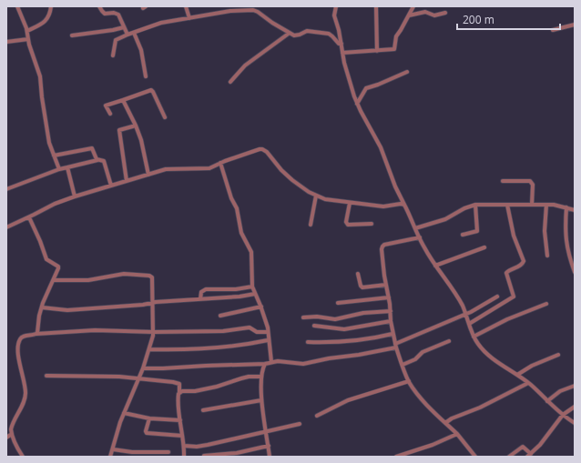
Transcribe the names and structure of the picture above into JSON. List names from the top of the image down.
{
  "scale_bar": "200 m"
}
